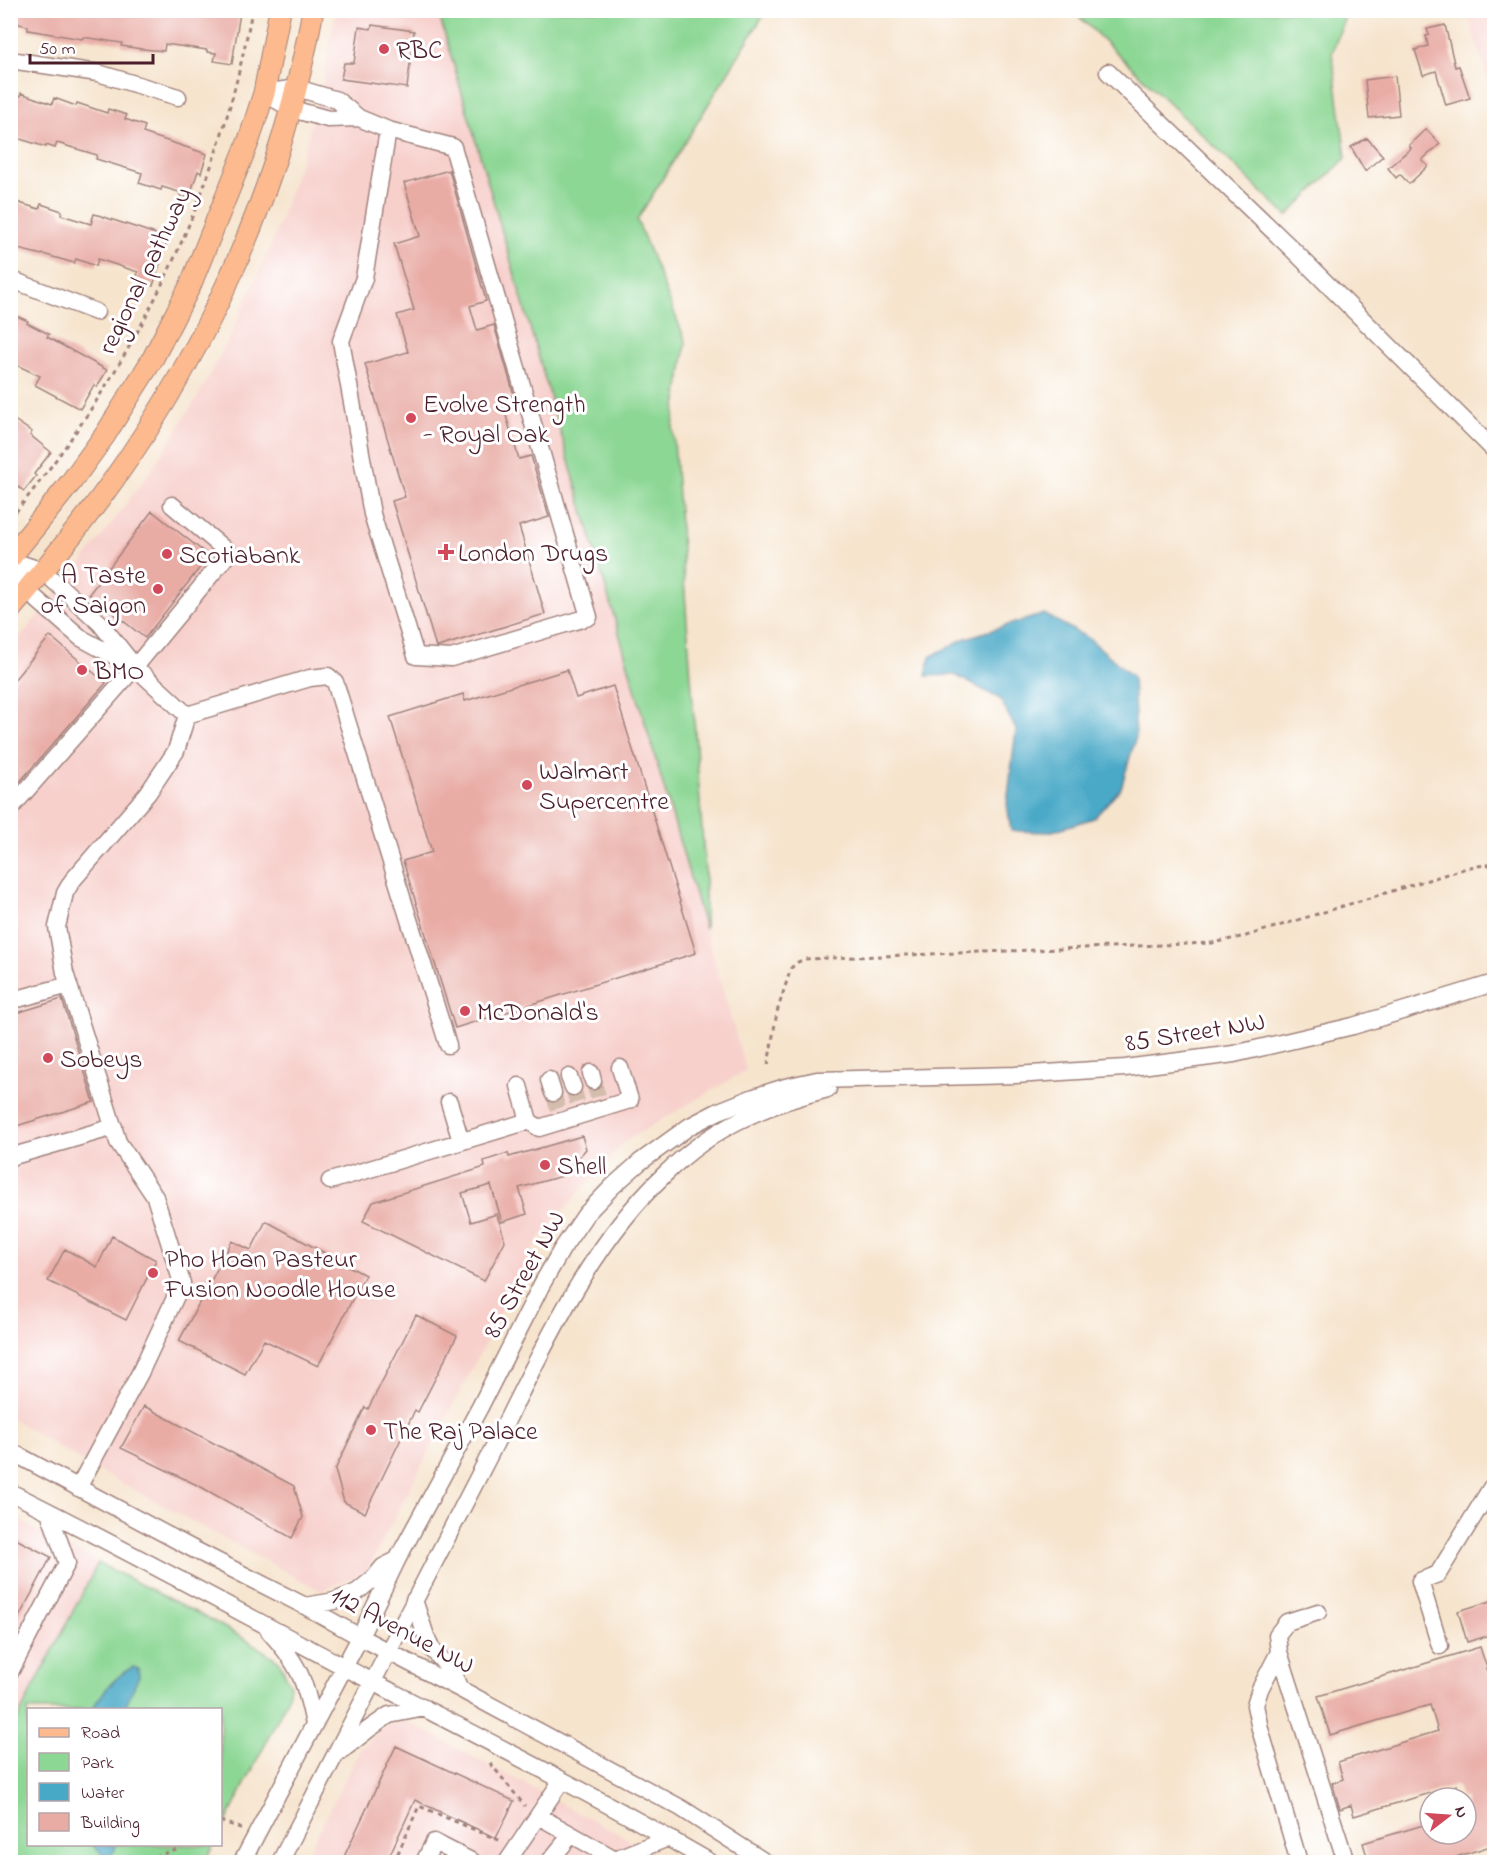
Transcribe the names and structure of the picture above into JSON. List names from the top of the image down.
{
  "streets": {
    "street": ["85 Street NW", "112 Avenue NW"],
    "path": ["regional pathway"]
  },
  "crossings": [
    ["85 Street NW", "112 Avenue NW"]
  ],
  "places": {
    "other": [
      "RBC",
      "Evolve Strength - Royal Oak",
      "Scotiabank",
      "A Taste of Saigon",
      "BMO",
      "Walmart Supercentre",
      "McDonald's",
      "Sobeys",
      "Shell",
      "Pho Hoan Pasteur Fusion Noodle House",
      "The Raj Palace"
    ],
    "health": ["London Drugs"]
  },
  "legend": [
    "Road",
    "Park",
    "Water",
    "Building"
  ],
  "scale_bar": "50 m",
  "north": "right"
}
